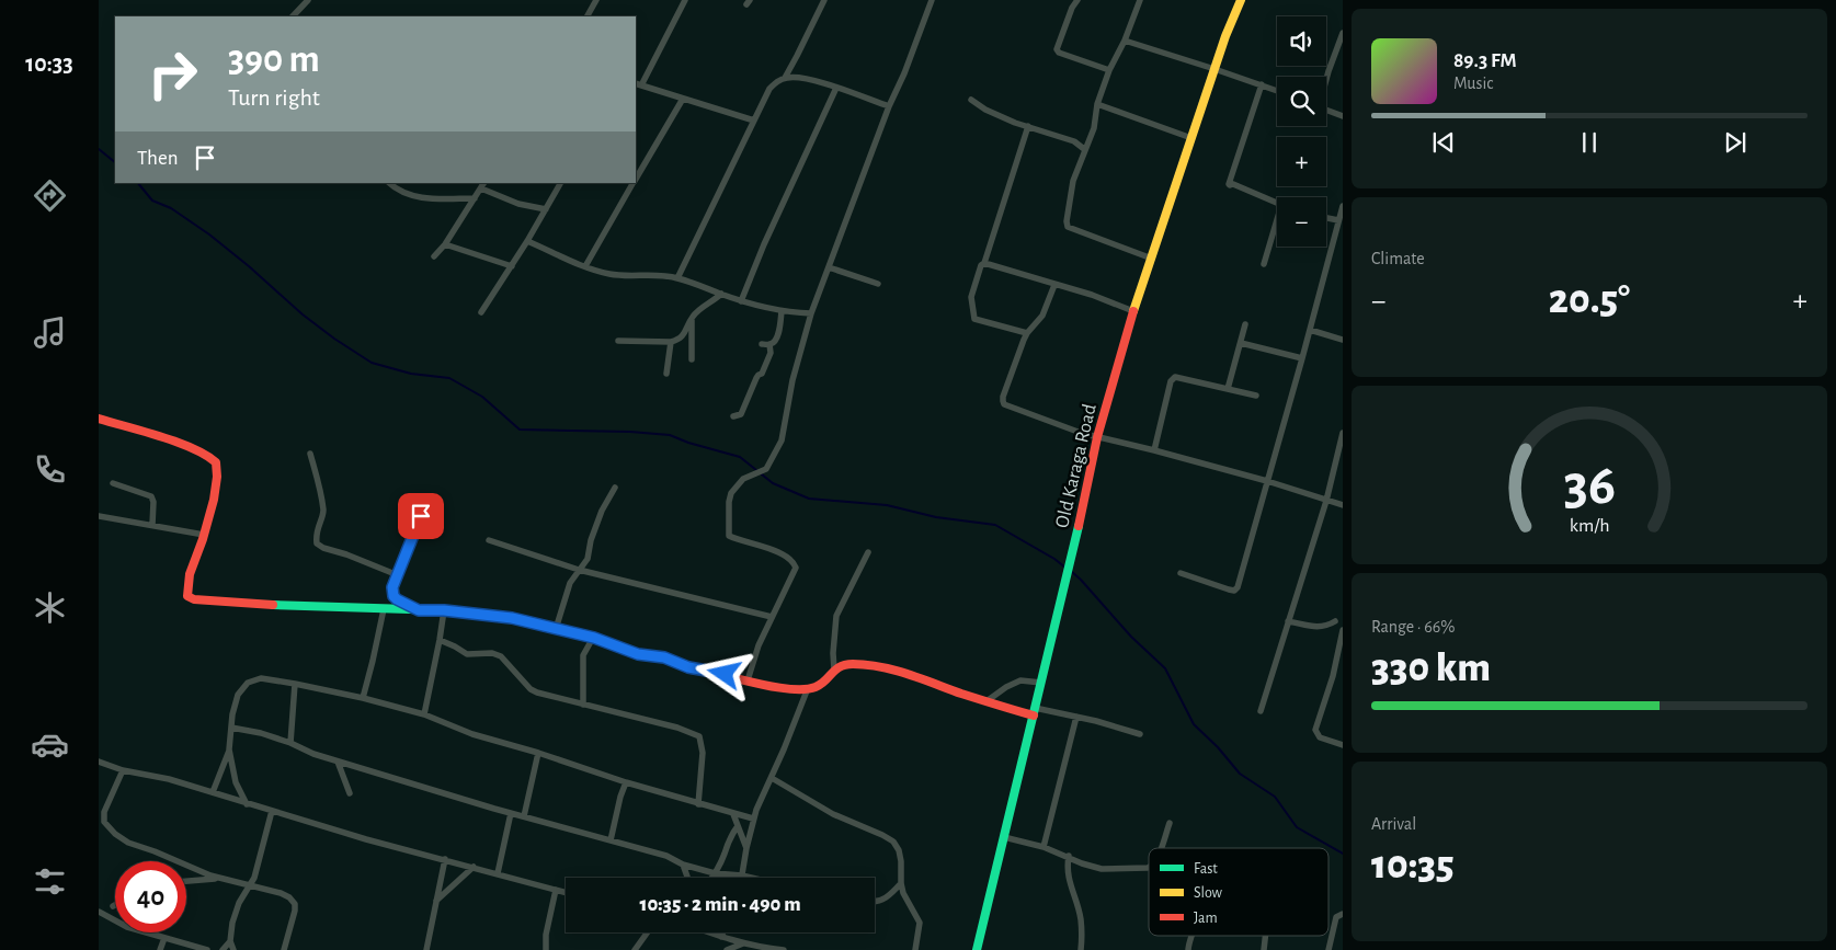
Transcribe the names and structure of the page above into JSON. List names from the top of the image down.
{
  "streets": {
    "street": ["Old Karaga Road"]
  },
  "legend": ["Fast", "Slow", "Jam"],
  "page": {
    "tabs": "10:33",
    "map_buttons": ["+", "−"],
    "turn": ["390 m", "Turn right"],
    "song": ["89.3 FM", "Music"],
    "then": "Then",
    "tile": [
      "Climate",
      ["Range · 66%", "330 km"],
      ["Arrival", "10:35"]
    ],
    "heat": ["−", "20.5°", "+"],
    "limit": "40",
    "trip": "10:35 · 2 min · 490 m",
    "gauge": ["36", "km/h"]
  }
}
